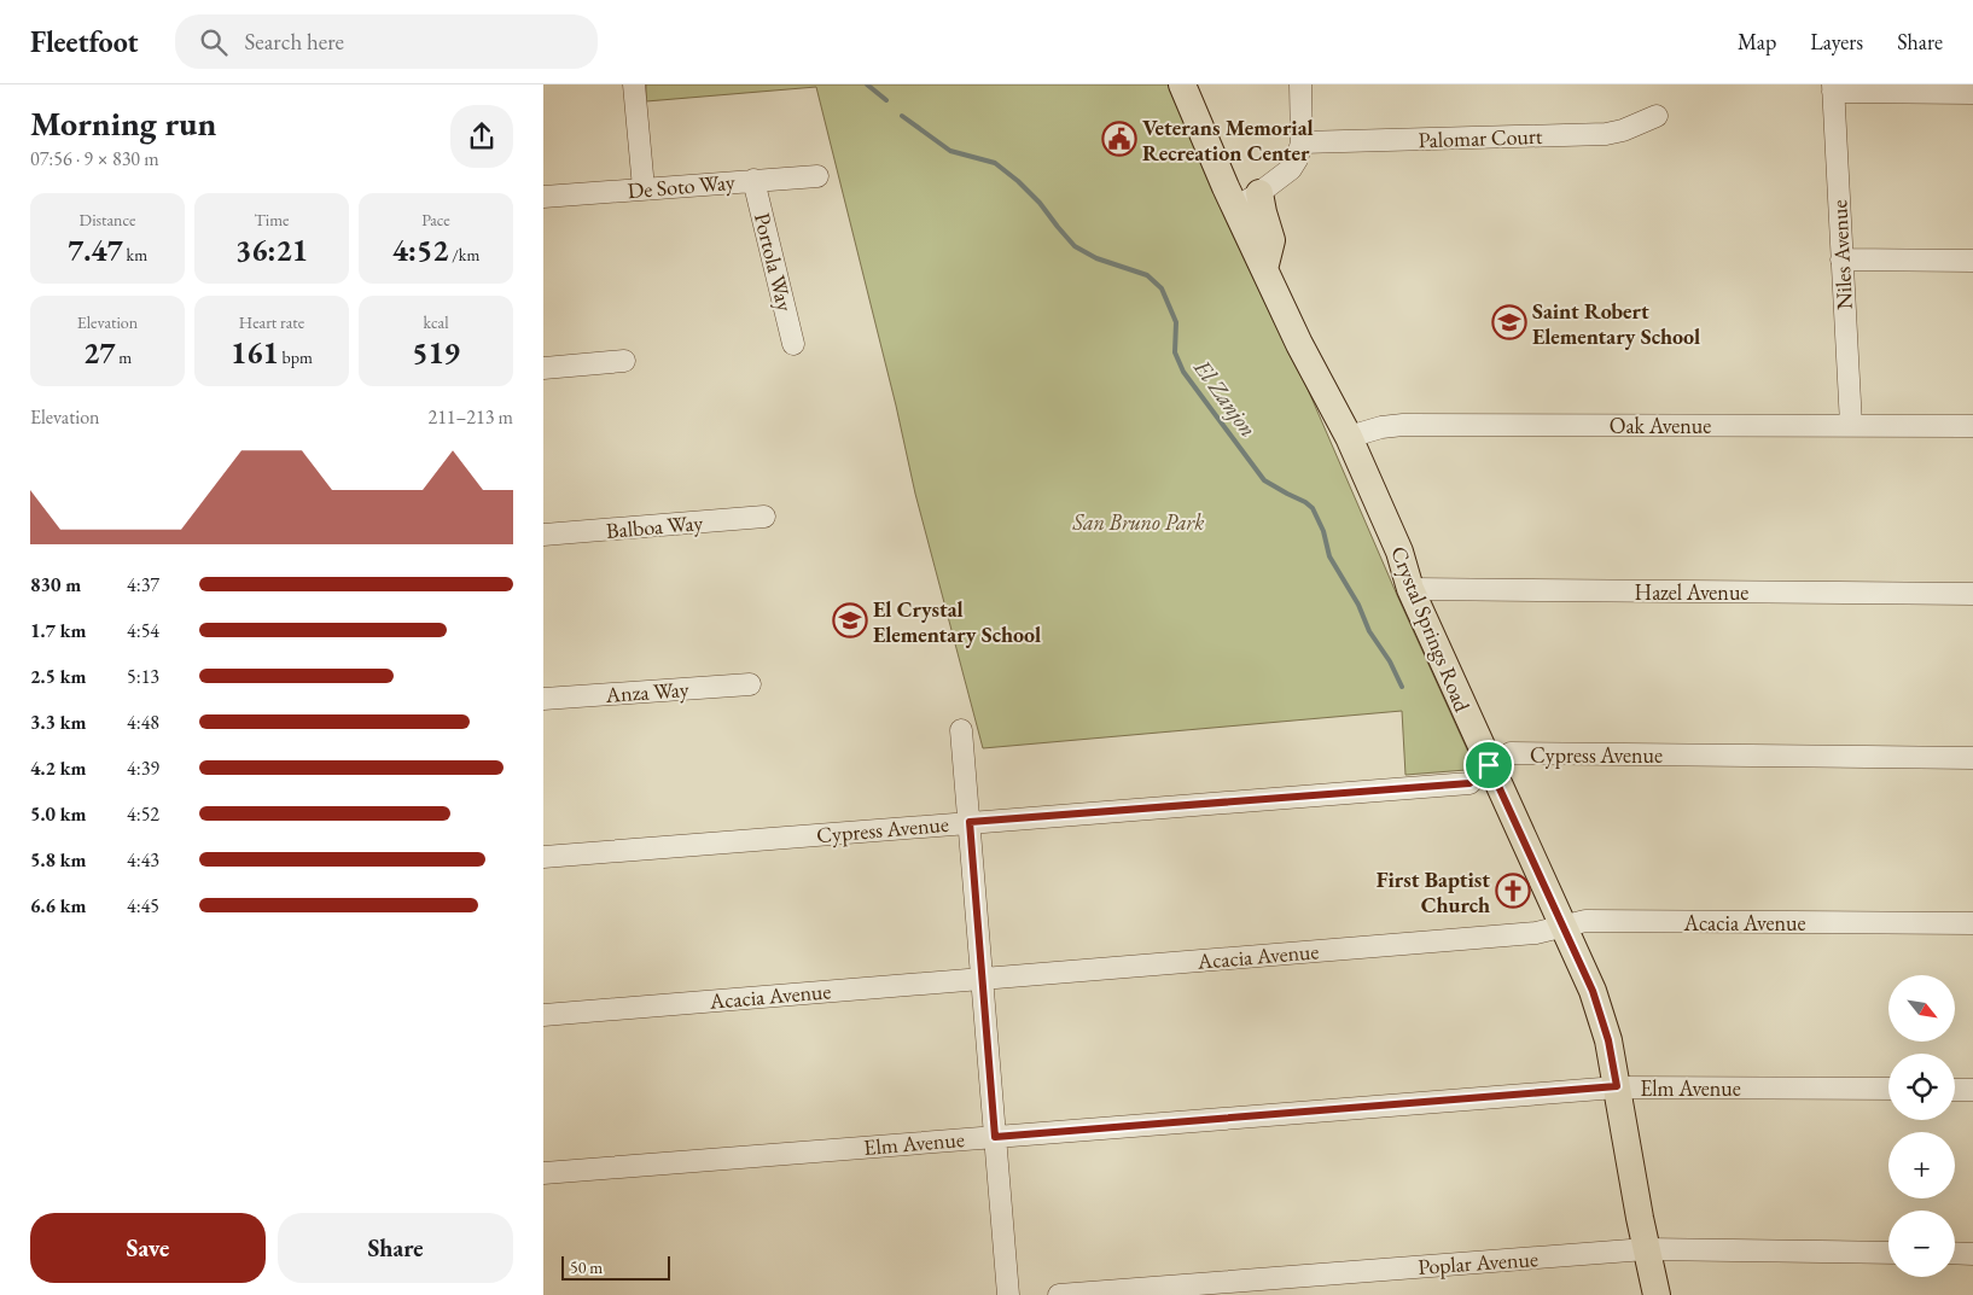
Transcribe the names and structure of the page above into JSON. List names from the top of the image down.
{
  "streets": {
    "main road": ["Crystal Springs Road"],
    "street": [
      "Palomar Court",
      "De Soto Way",
      "Niles Avenue",
      "Portola Way",
      "Oak Avenue",
      "Balboa Way",
      "Hazel Avenue",
      "Anza Way",
      "Cypress Avenue",
      "Acacia Avenue",
      "Elm Avenue",
      "Poplar Avenue"
    ]
  },
  "crossings": [
    ["De Soto Way", "Portola Way"],
    ["Niles Avenue", "Oak Avenue"],
    ["Oak Avenue", "Crystal Springs Road"],
    ["Hazel Avenue", "Crystal Springs Road"],
    ["Crystal Springs Road", "Cypress Avenue"],
    ["Crystal Springs Road", "Acacia Avenue"],
    ["Crystal Springs Road", "Elm Avenue"],
    ["Crystal Springs Road", "Poplar Avenue"]
  ],
  "water": ["El Zanjon"],
  "parks": ["San Bruno Park"],
  "places": {
    "public building": ["Veterans Memorial Recreation Center"],
    "school or university": ["Saint Robert Elementary School", "El Crystal Elementary School"],
    "church": ["First Baptist Church"]
  },
  "scale_bar": "50 m",
  "north": "bottom right",
  "page": {
    "header": "Fleetfoot",
    "search": "Search here",
    "nav": ["Map", "Layers", "Share"],
    "heading": ["Morning run", "07:56 · 9 × 830 m"],
    "stats": [
      ["Distance", "7.47 km"],
      ["Time", "36:21"],
      ["Pace", "4:52 /km"],
      ["Elevation", "27 m"],
      ["Heart rate", "161 bpm"],
      ["kcal", "519"]
    ],
    "chart": ["Elevation", "211–213 m"],
    "list": [
      {
        "name": "830 m",
        "note": "4:37"
      },
      {
        "name": "1.7 km",
        "note": "4:54"
      },
      {
        "name": "2.5 km",
        "note": "5:13"
      },
      {
        "name": "3.3 km",
        "note": "4:48"
      },
      {
        "name": "4.2 km",
        "note": "4:39"
      },
      {
        "name": "5.0 km",
        "note": "4:52"
      },
      {
        "name": "5.8 km",
        "note": "4:43"
      },
      {
        "name": "6.6 km",
        "note": "4:45"
      }
    ],
    "map_buttons": ["+", "−"],
    "buttons": ["Save", "Share"],
    "scale": "50 m"
  }
}
